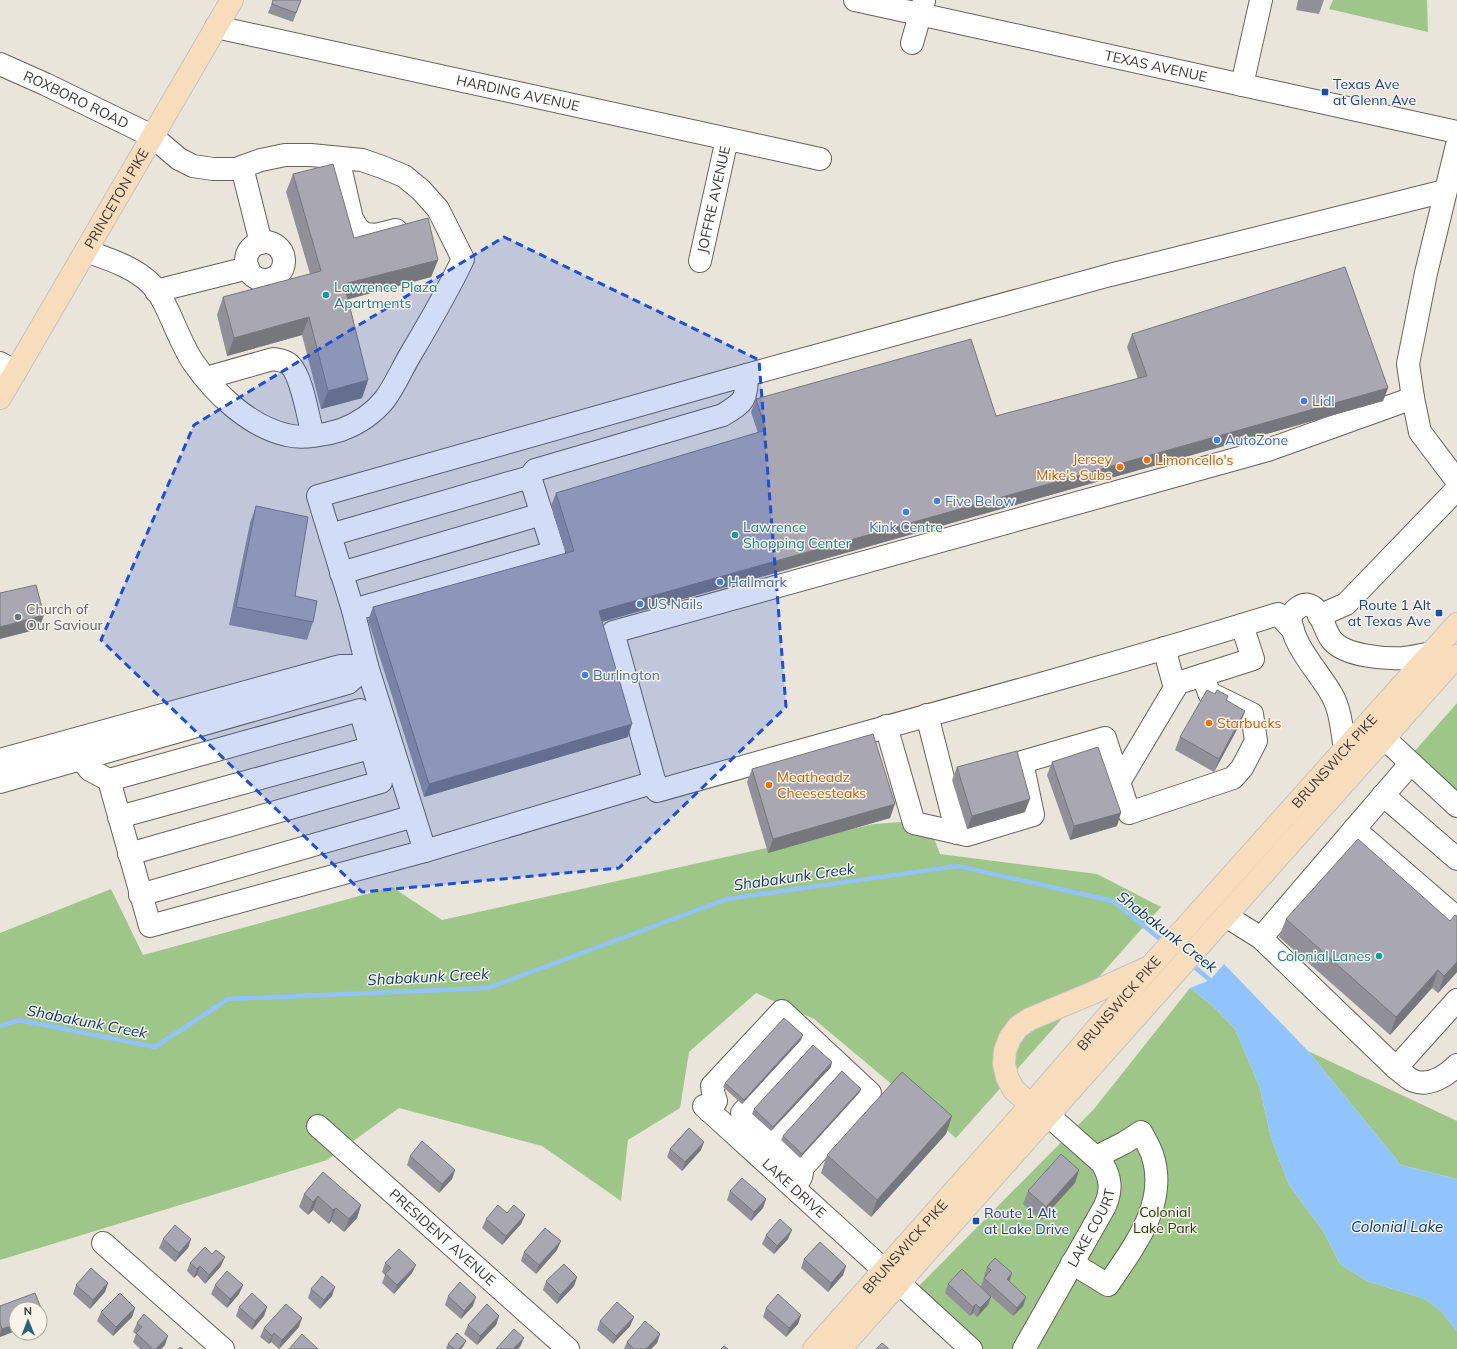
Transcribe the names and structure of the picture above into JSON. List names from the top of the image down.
{
  "streets": {
    "main road": ["PRINCETON PIKE", "BRUNSWICK PIKE"],
    "street": [
      "TEXAS AVENUE",
      "HARDING AVENUE",
      "ROXBORO ROAD",
      "JOFFRE AVENUE",
      "LAKE DRIVE",
      "LAKE COURT",
      "PRESIDENT AVENUE"
    ]
  },
  "crossings": [
    ["HARDING AVENUE", "PRINCETON PIKE"],
    ["HARDING AVENUE", "JOFFRE AVENUE"],
    ["ROXBORO ROAD", "PRINCETON PIKE"],
    ["BRUNSWICK PIKE", "LAKE DRIVE"],
    ["BRUNSWICK PIKE", "LAKE COURT"]
  ],
  "water": ["Shabakunk Creek", "Colonial Lake"],
  "parks": ["Colonial Lake Park"],
  "places": {
    "transit": ["Texas Ave at Glenn Ave", "Route 1 Alt at Texas Ave", "Route 1 Alt at Lake Drive"],
    "other": [
      "Lawrence Plaza Apartments",
      "Lidl",
      "AutoZone",
      "Limoncello's",
      "Jersey Mike's Subs",
      "Five Below",
      "Kink Centre",
      "Lawrence Shopping Center",
      "Hallmark",
      "US Nails",
      "Church of Our Saviour",
      "Burlington",
      "Starbucks",
      "Meatheadz Cheesesteaks",
      "Colonial Lanes"
    ]
  },
  "north": "top"
}
